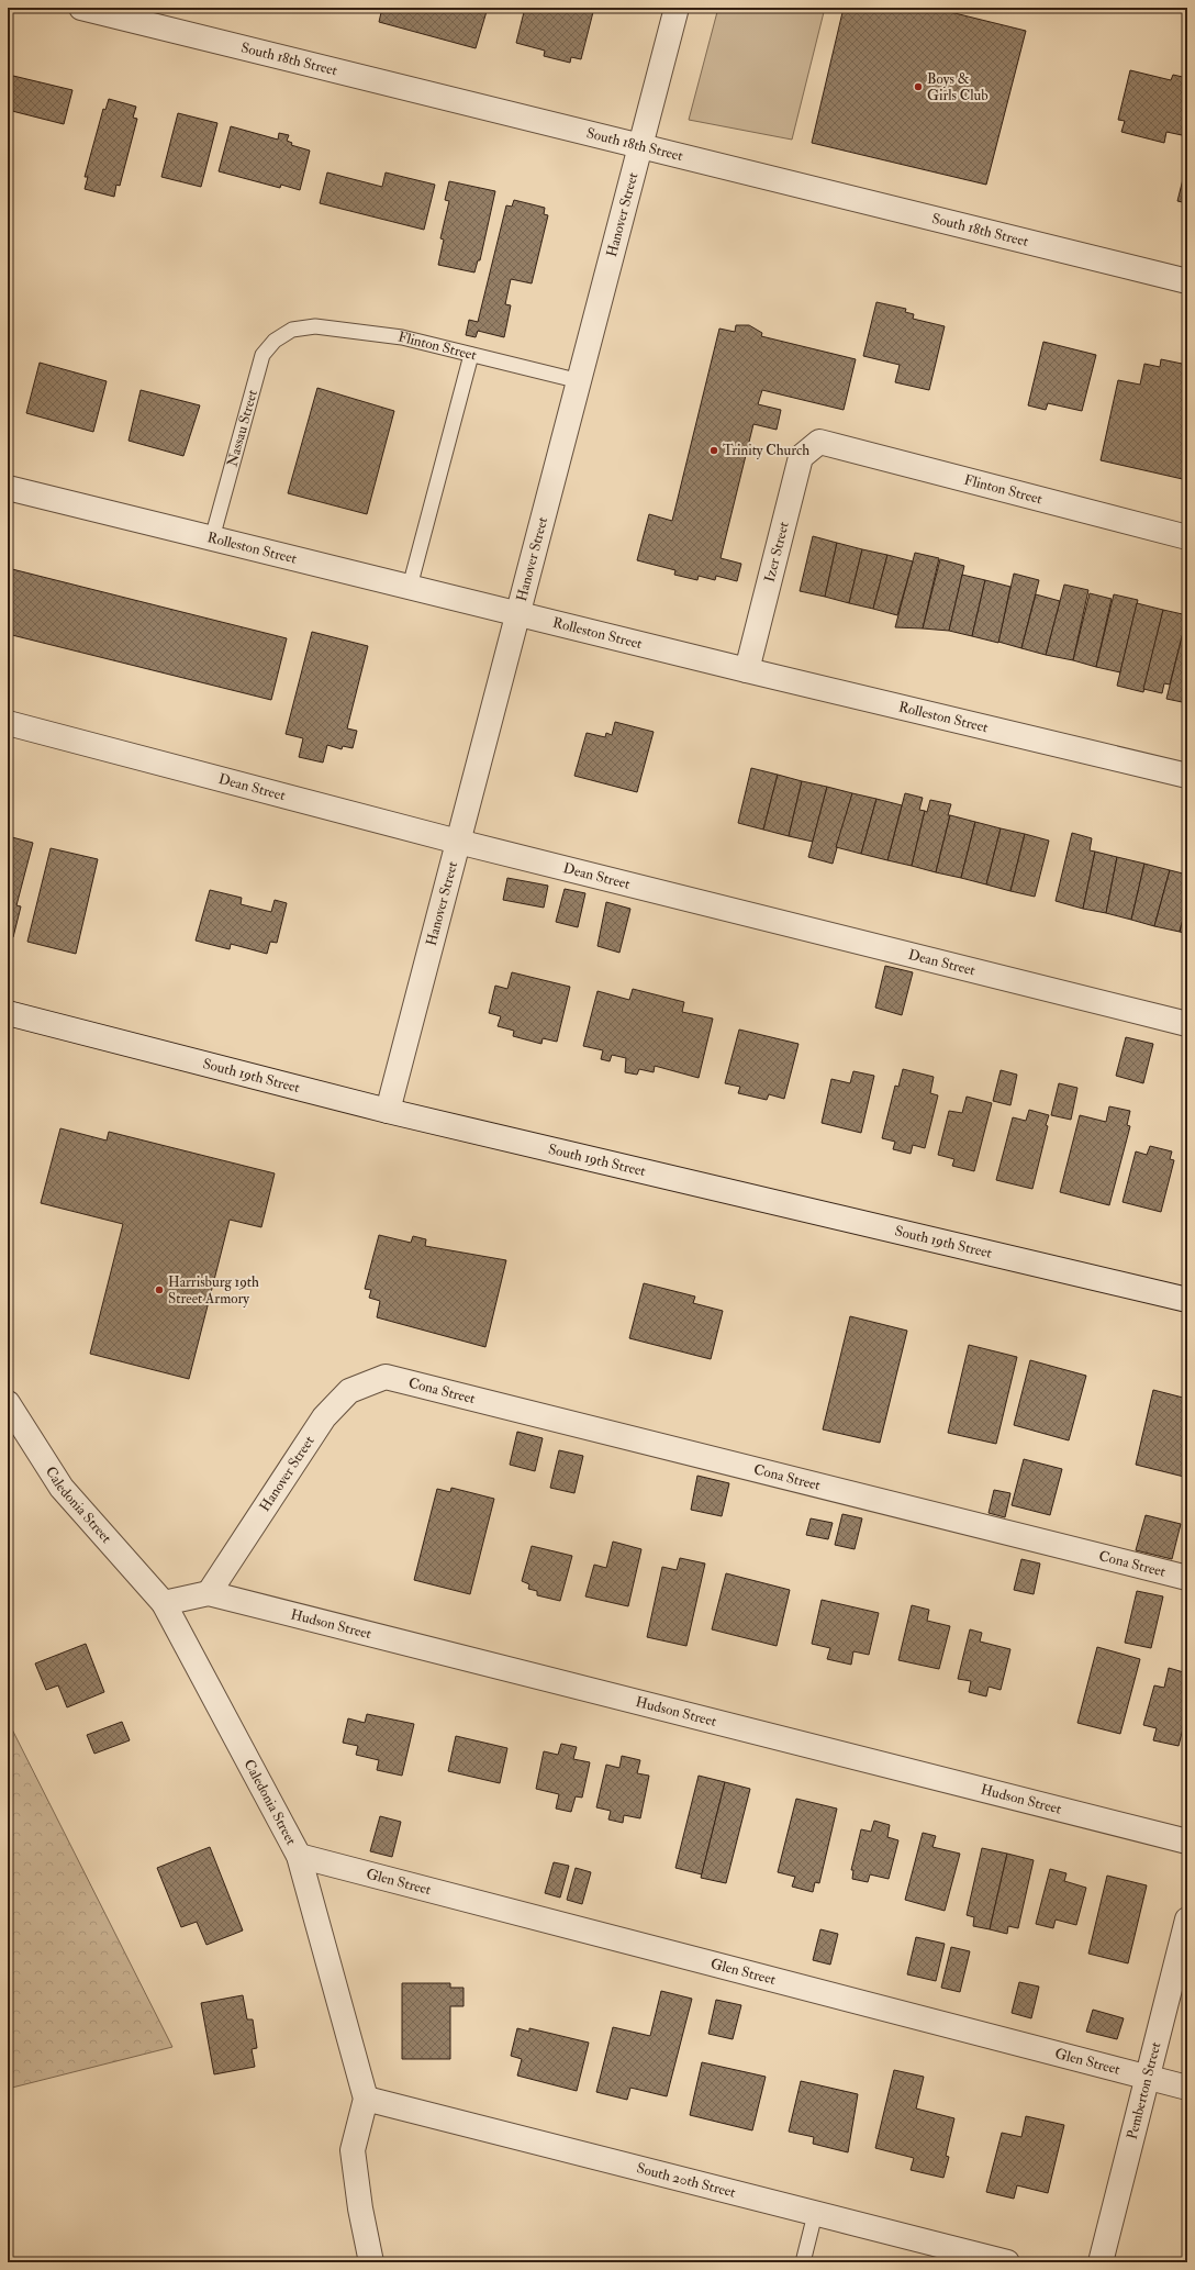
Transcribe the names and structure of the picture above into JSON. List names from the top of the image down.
{
  "streets": {
    "street": [
      "South 18th Street",
      "Hanover Street",
      "Flinton Street",
      "Rolleston Street",
      "Izer Street",
      "Dean Street",
      "South 19th Street",
      "Cona Street",
      "Caledonia Street",
      "Hudson Street",
      "Glen Street",
      "Pemberton Street",
      "South 20th Street"
    ],
    "lane": ["Nassau Street"]
  },
  "crossings": [
    ["South 18th Street", "Hanover Street"],
    ["Hanover Street", "Flinton Street"],
    ["Hanover Street", "Rolleston Street"],
    ["Hanover Street", "Dean Street"],
    ["Hanover Street", "South 19th Street"],
    ["Hanover Street", "Cona Street"],
    ["Hanover Street", "Hudson Street"],
    ["Flinton Street", "Nassau Street"],
    ["Flinton Street", "Izer Street"],
    ["Nassau Street", "Rolleston Street"],
    ["Rolleston Street", "Izer Street"],
    ["Caledonia Street", "Hudson Street"],
    ["Caledonia Street", "Glen Street"],
    ["Caledonia Street", "South 20th Street"],
    ["Glen Street", "Pemberton Street"]
  ],
  "places": ["Boys & Girls Club", "Trinity Church", "Harrisburg 19th Street Armory"]
}
